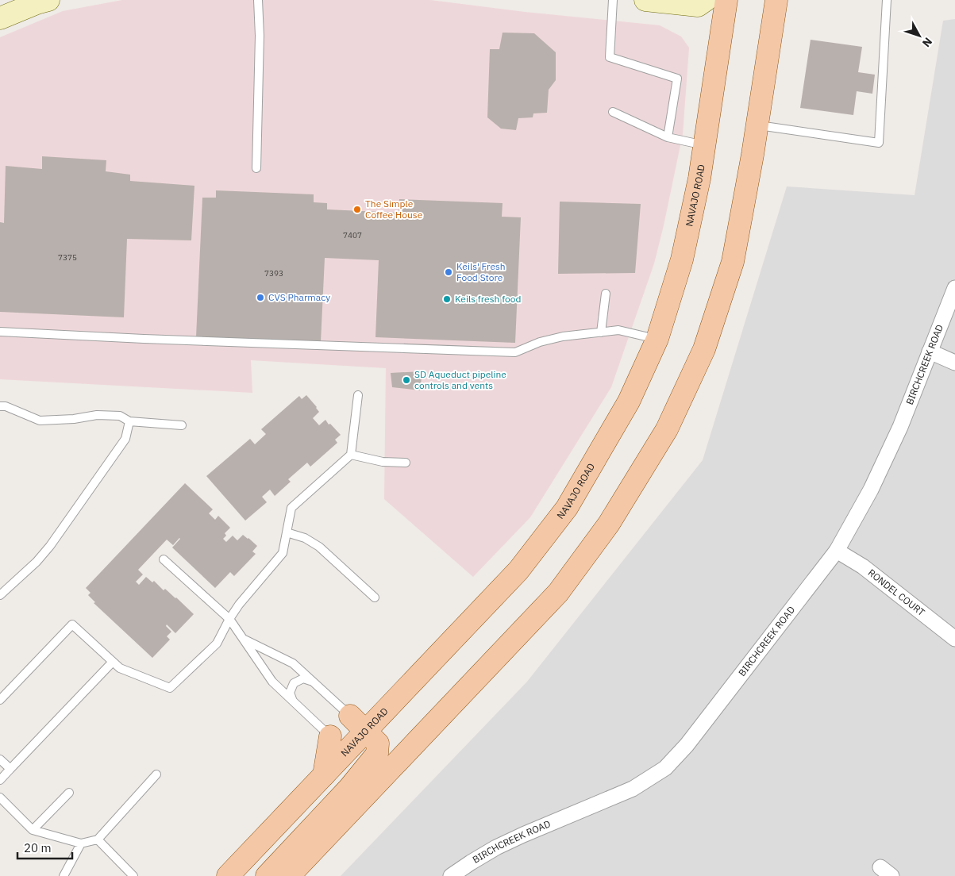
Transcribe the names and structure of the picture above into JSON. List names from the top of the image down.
{
  "streets": {
    "main road": ["NAVAJO ROAD"],
    "street": ["BIRCHCREEK ROAD", "RONDEL COURT"]
  },
  "crossings": [
    ["BIRCHCREEK ROAD", "RONDEL COURT"]
  ],
  "places": [
    "The Simple Coffee House",
    "Keils' Fresh Food Store",
    "CVS Pharmacy",
    "Keils fresh food",
    "SD Aqueduct pipeline controls and vents"
  ],
  "house_numbers": ["7407", "7375", "7393"],
  "scale_bar": "20 m",
  "north": "bottom right"
}
